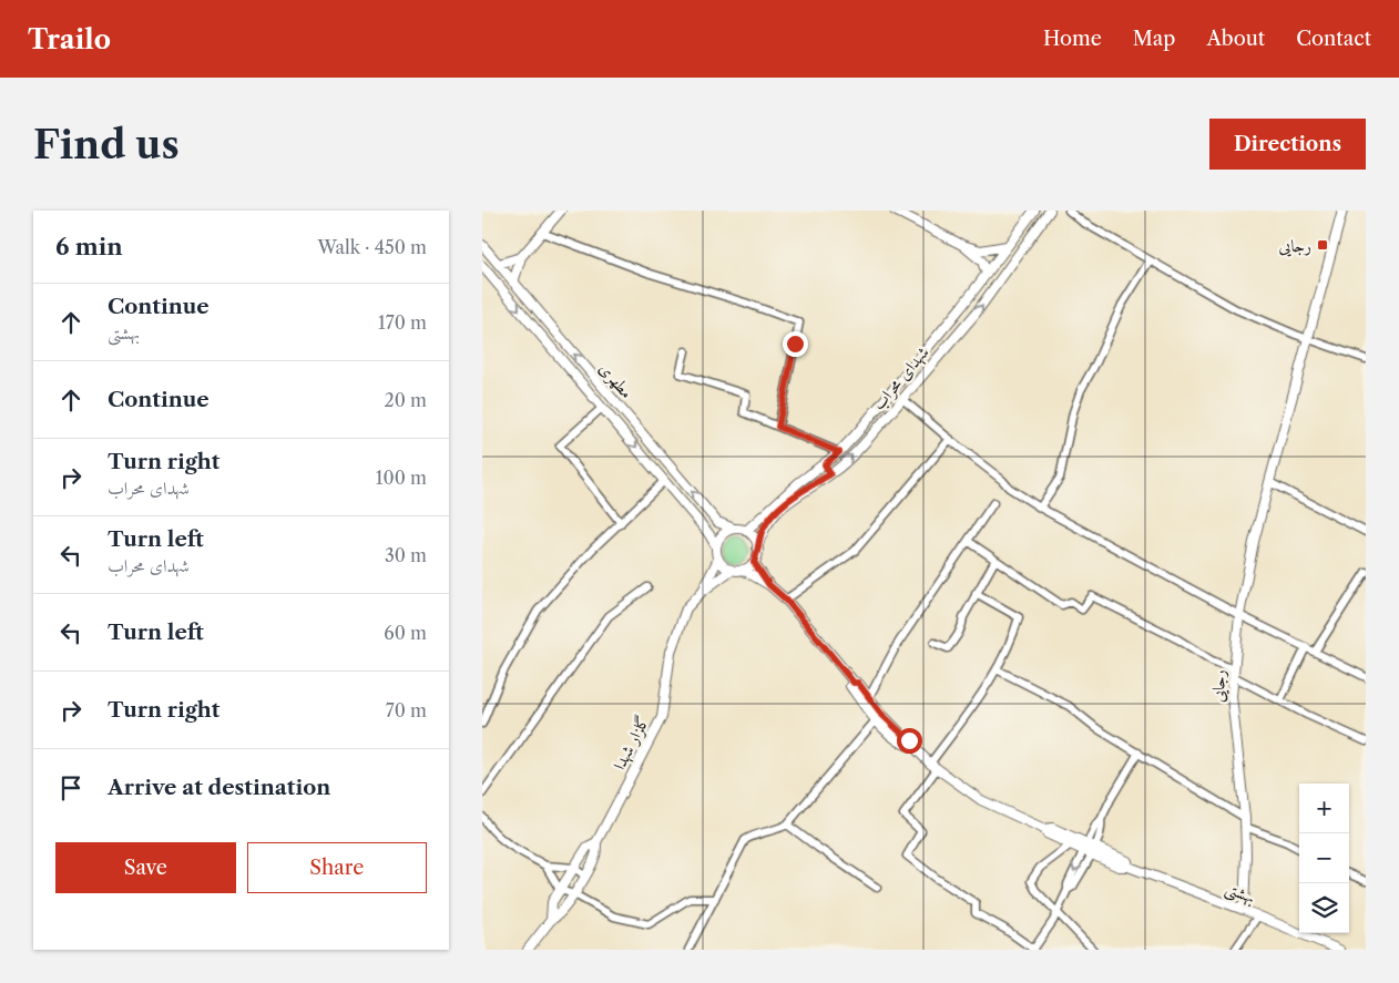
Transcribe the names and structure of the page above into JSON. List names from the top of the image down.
{
  "streets": {
    "street": [
      "شهدای محراب",
      "مطهری",
      "رجایی",
      "گلزار شهدا",
      "بهشتی"
    ]
  },
  "crossings": [
    ["شهدای محراب", "مطهری"],
    ["رجایی", "بهشتی"]
  ],
  "places": {
    "transit": ["رجایی"]
  },
  "page": {
    "header": "Trailo",
    "nav": [
      "Home",
      "Map",
      "About",
      "Contact"
    ],
    "buttons": [
      "Directions",
      ["Save", "Share"]
    ],
    "title": "Find us",
    "heading": ["6 min", "Walk · 450 m"],
    "list": [
      ["Continue", "بهشتی", "170 m"],
      ["Continue", "20 m"],
      ["Turn right", "شهدای محراب", "100 m"],
      ["Turn left", "شهدای محراب", "30 m"],
      ["Turn left", "60 m"],
      ["Turn right", "70 m"],
      "Arrive at destination"
    ],
    "map_buttons": ["+", "−"]
  }
}
